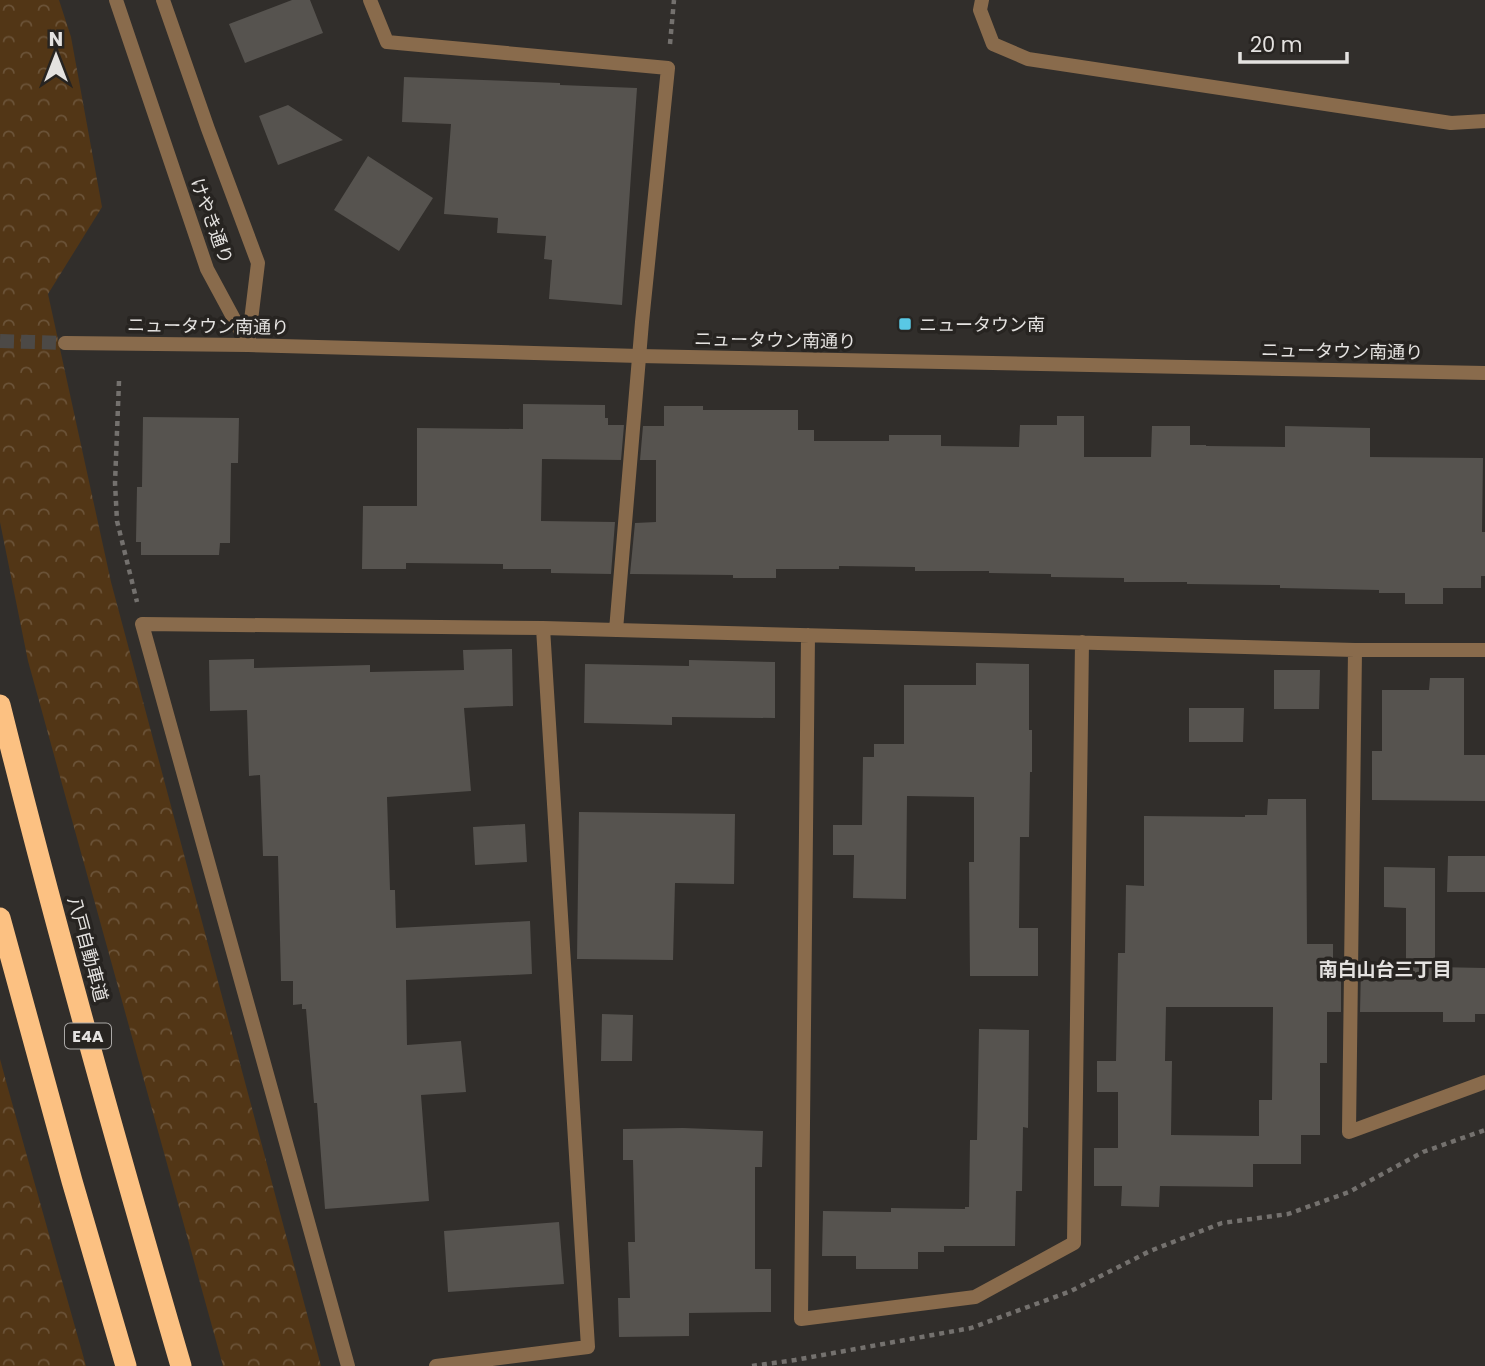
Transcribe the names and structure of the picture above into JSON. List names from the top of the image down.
{
  "streets": {
    "highway": ["八戸自動車道", "E4A"],
    "street": ["けやき通り", "ニュータウン南通り"]
  },
  "crossings": [
    ["けやき通り", "ニュータウン南通り"]
  ],
  "districts": ["南白山台三丁目"],
  "places": {
    "transit": ["ニュータウン南"]
  },
  "scale_bar": "20 m",
  "north": "top"
}
